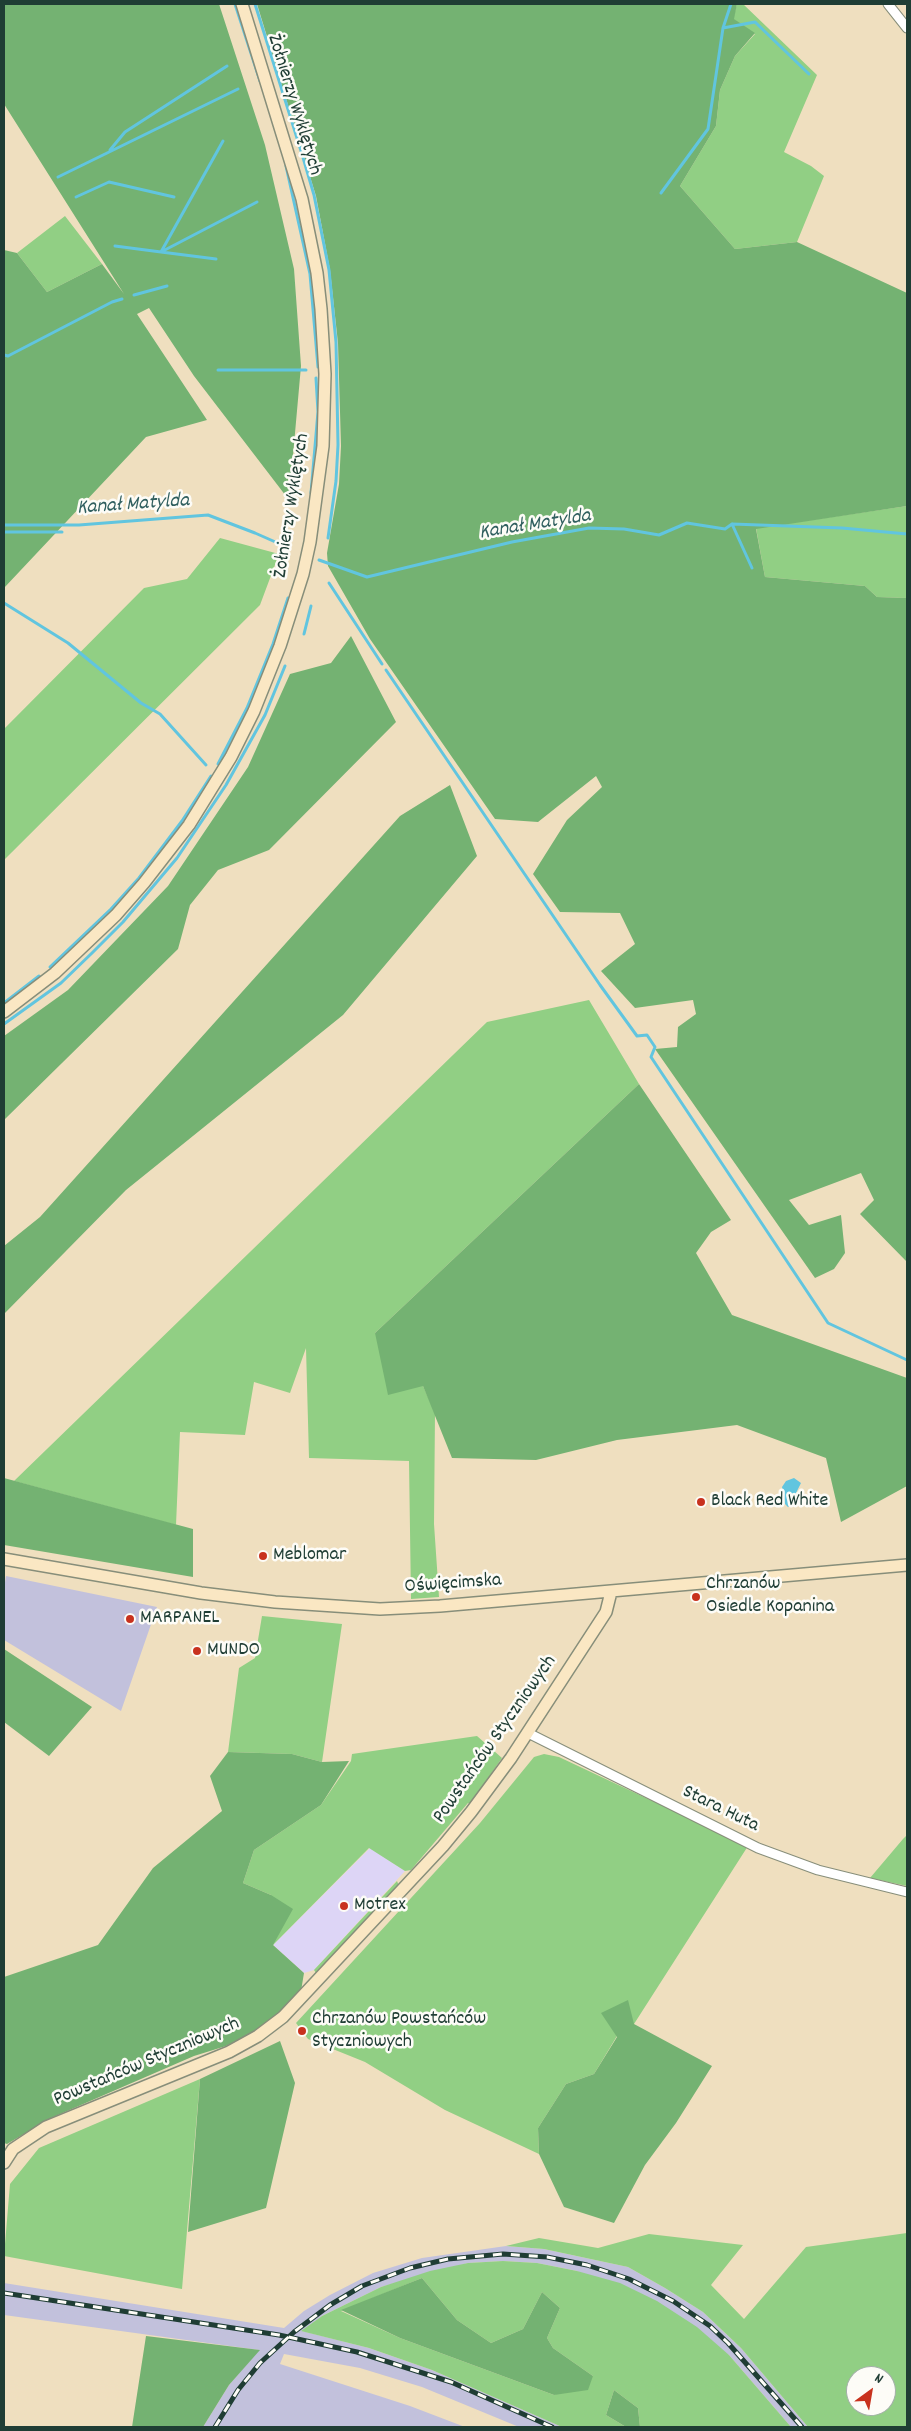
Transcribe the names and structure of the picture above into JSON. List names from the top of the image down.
{
  "streets": {
    "street": [
      "Żołnierzy Wyklętych",
      "Oświęcimska",
      "Powstańców Styczniowych",
      "Stara Huta"
    ]
  },
  "crossings": [
    ["Oświęcimska", "Powstańców Styczniowych"],
    ["Powstańców Styczniowych", "Stara Huta"]
  ],
  "water": ["Kanał Matylda"],
  "places": [
    "Black Red White",
    "Meblomar",
    "Chrzanów Osiedle Kopanina",
    "MARPANEL",
    "MUNDO",
    "Motrex",
    "Chrzanów Powstańców Styczniowych"
  ],
  "north": "top right"
}
